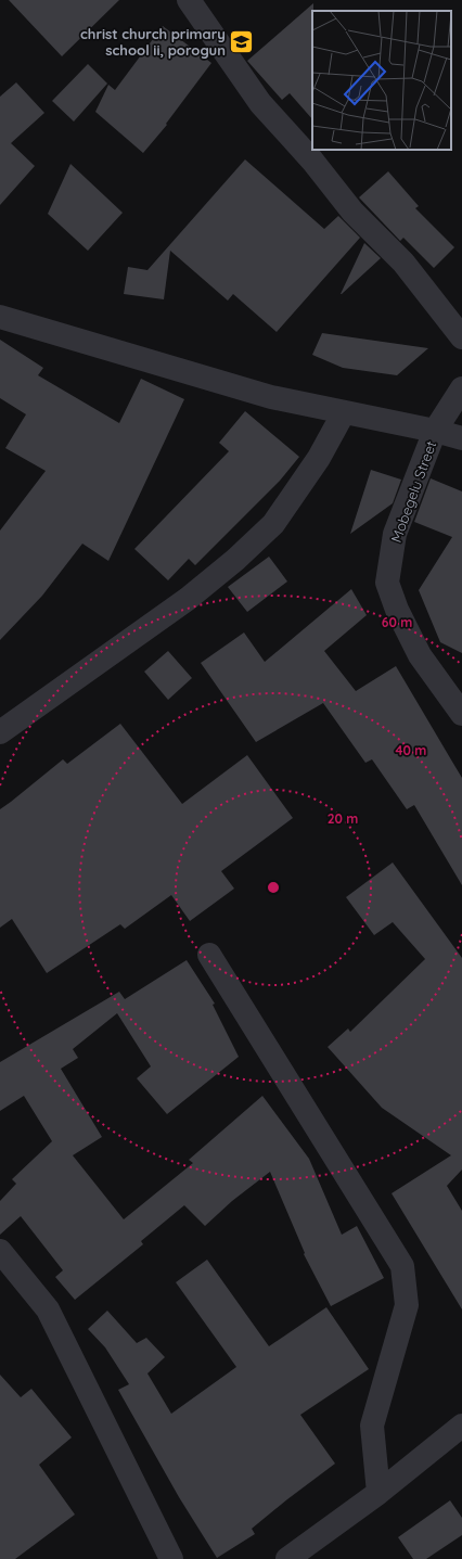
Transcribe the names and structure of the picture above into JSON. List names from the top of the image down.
{
  "streets": {
    "street": ["Mobegelu Street"]
  },
  "places": {
    "school or university": ["christ church primary school ii, porogun"]
  },
  "rings": ["60 m", "40 m", "20 m"]
}
